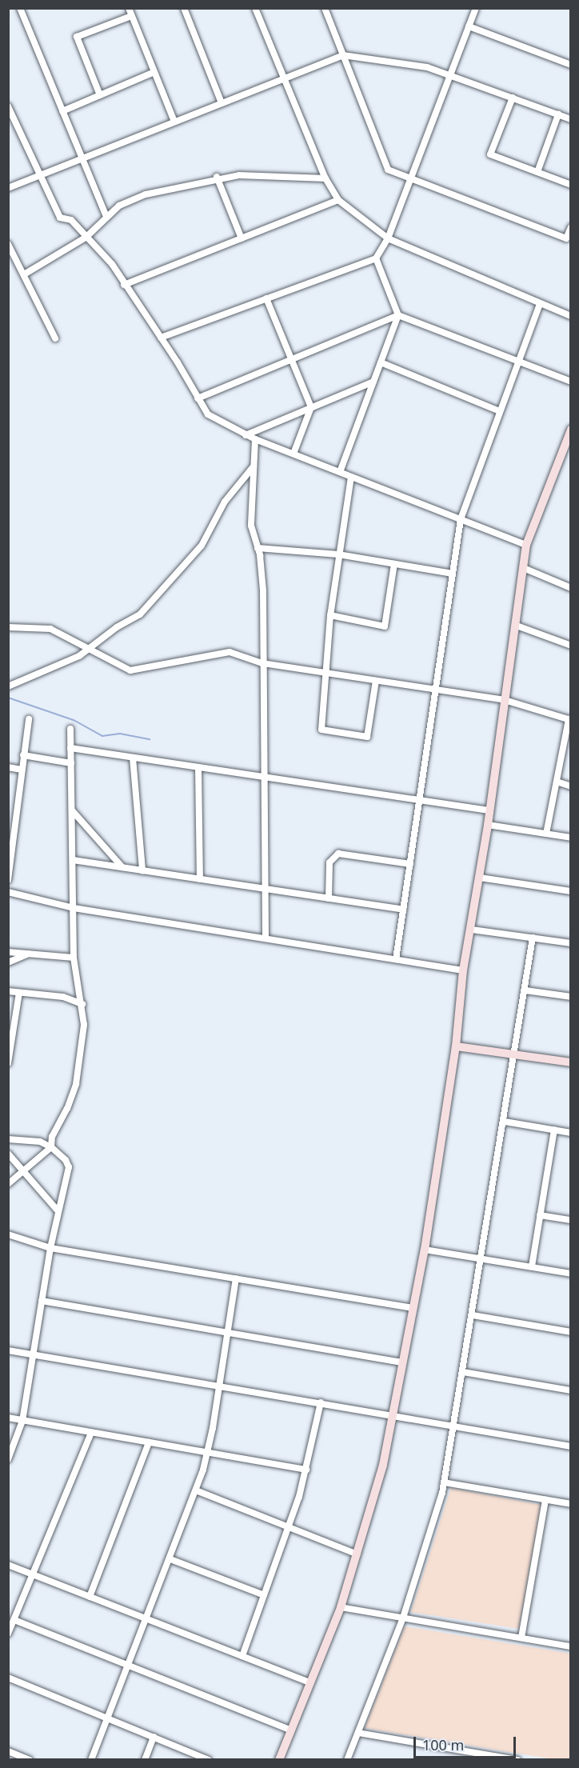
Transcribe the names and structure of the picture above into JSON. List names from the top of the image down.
{
  "scale_bar": "100 m"
}
